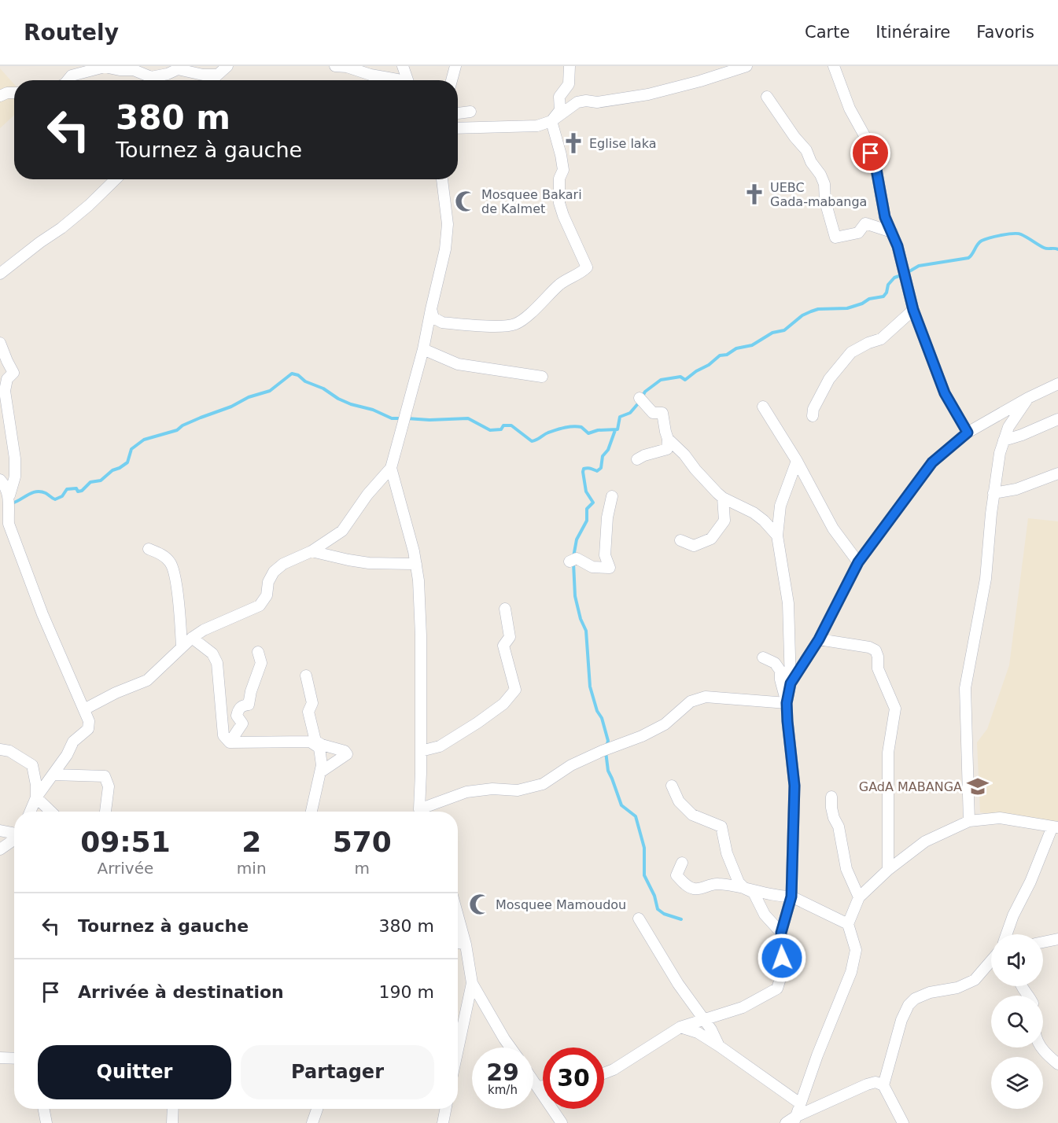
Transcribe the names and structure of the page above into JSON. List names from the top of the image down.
{
  "places": {
    "church": ["Eglise laka", "UEBC Gada-mabanga"],
    "mosque": ["Mosquee Bakari de Kalmet", "Mosquee Mamoudou"],
    "school or university": ["GAdA MABANGA"]
  },
  "page": {
    "header": "Routely",
    "nav": ["Carte", "Itinéraire", "Favoris"],
    "turn": ["380 m", "Tournez à gauche"],
    "eta": [
      "09:51",
      "Arrivée",
      "2",
      "min",
      "570",
      "m"
    ],
    "list": [
      {
        "name": "Tournez à gauche",
        "value": "380 m"
      },
      {
        "name": "Arrivée à destination",
        "value": "190 m"
      }
    ],
    "buttons": ["Quitter", "Partager"],
    "speed": "29 km/h",
    "limit": "30"
  }
}
